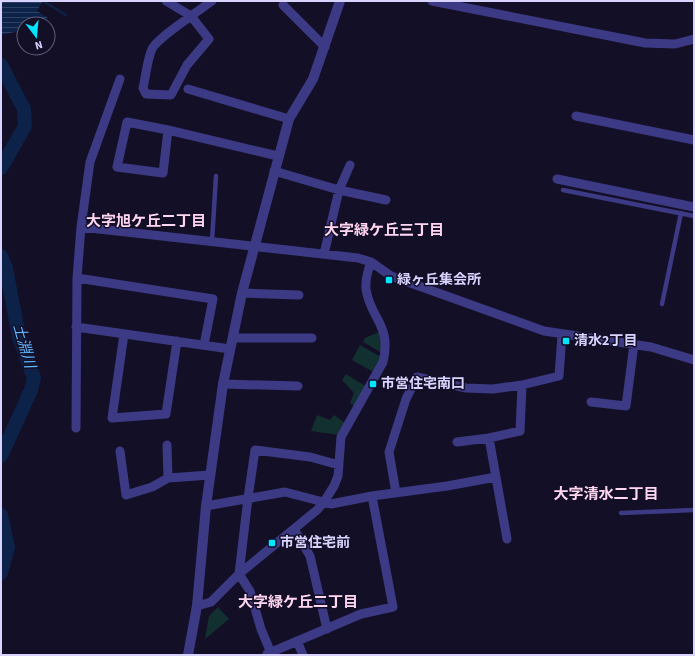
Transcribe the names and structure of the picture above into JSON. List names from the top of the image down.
{
  "districts": [
    "大字旭ケ丘二丁目",
    "大字緑ケ丘三丁目",
    "大字清水二丁目",
    "大字緑ケ丘二丁目"
  ],
  "water": ["土淵川"],
  "places": {
    "transit": [
      "緑ヶ丘集会所",
      "清水2丁目",
      "市営住宅南口",
      "市営住宅前"
    ]
  },
  "north": "bottom"
}
